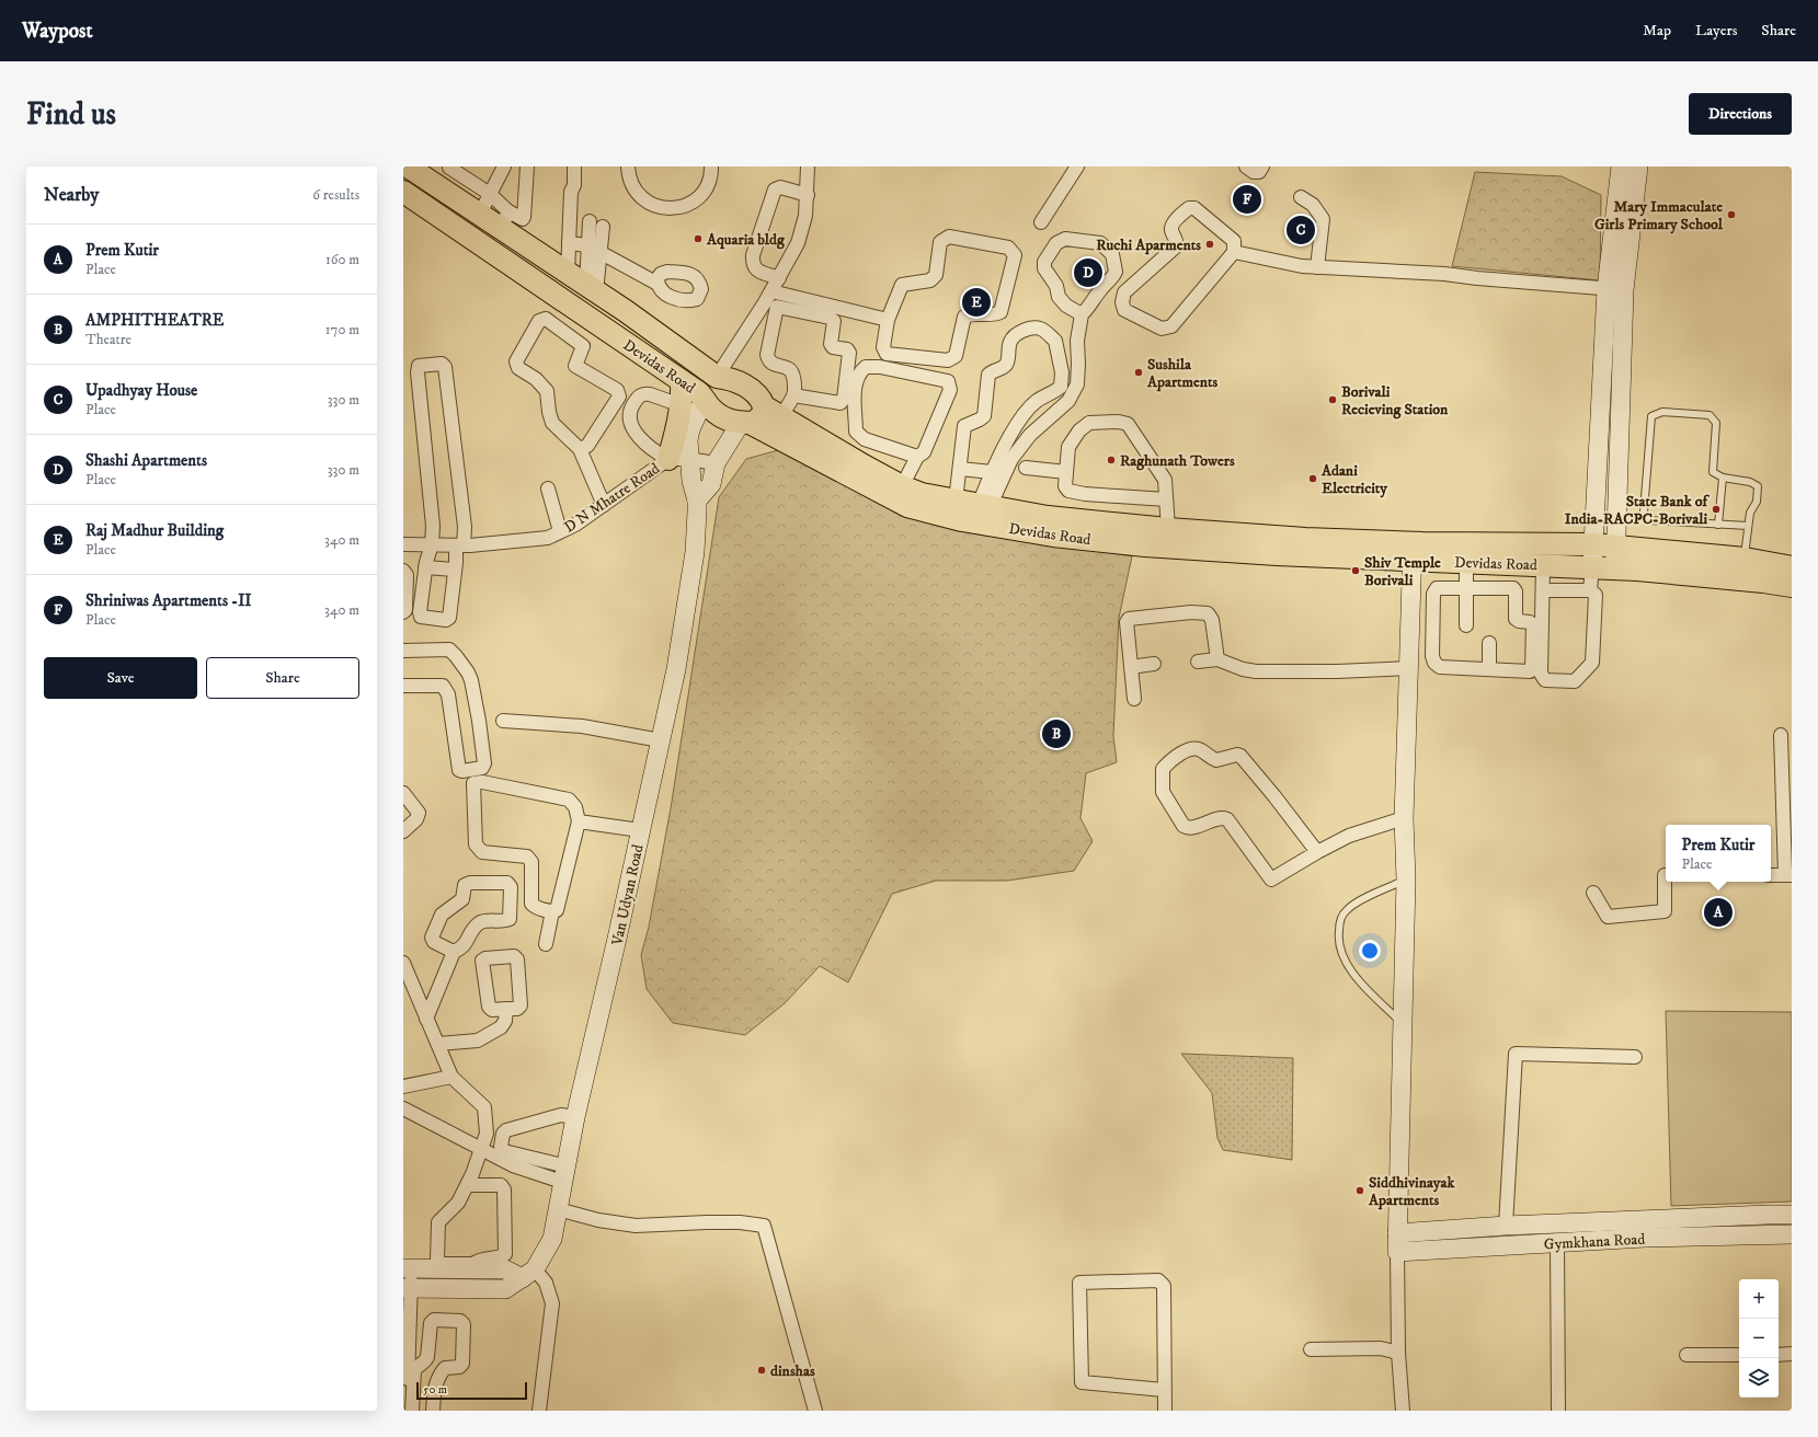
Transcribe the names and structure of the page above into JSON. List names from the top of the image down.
{
  "streets": {
    "main road": ["Devidas Road"],
    "street": ["D N Mhatre Road", "Van Udyan Road", "Gymkhana Road"]
  },
  "crossings": [
    ["D N Mhatre Road", "Van Udyan Road"]
  ],
  "places": [
    "Mary Immaculate Girls Primary School",
    "Aquaria bldg",
    "Ruchi Aparments",
    "Sushila Apartments",
    "Borivali Recieving Station",
    "Raghunath Towers",
    "Adani Electricity",
    "State Bank of India-RACPC-Borivali",
    "Shiv Temple Borivali",
    "Siddhivinayak Apartments",
    "dinshas"
  ],
  "scale_bar": "50 m",
  "page": {
    "header": "Waypost",
    "nav": ["Map", "Layers", "Share"],
    "buttons": [
      "Directions",
      ["Save", "Share"]
    ],
    "title": "Find us",
    "heading": ["Nearby", "6 results"],
    "pins": [
      "F",
      "C",
      "D",
      "E",
      "B",
      "A"
    ],
    "list": [
      {
        "mark": "A",
        "name": "Prem Kutir",
        "note": "Place",
        "value": "160 m"
      },
      {
        "mark": "B",
        "name": "AMPHITHEATRE",
        "note": "Theatre",
        "value": "170 m"
      },
      {
        "mark": "C",
        "name": "Upadhyay House",
        "note": "Place",
        "value": "330 m"
      },
      {
        "mark": "D",
        "name": "Shashi Apartments",
        "note": "Place",
        "value": "330 m"
      },
      {
        "mark": "E",
        "name": "Raj Madhur Building",
        "note": "Place",
        "value": "340 m"
      },
      {
        "mark": "F",
        "name": "Shriniwas Apartments -II",
        "note": "Place",
        "value": "340 m"
      }
    ],
    "popup": ["Prem Kutir", "Place"],
    "map_buttons": ["+", "−"],
    "scale": "50 m"
  }
}
